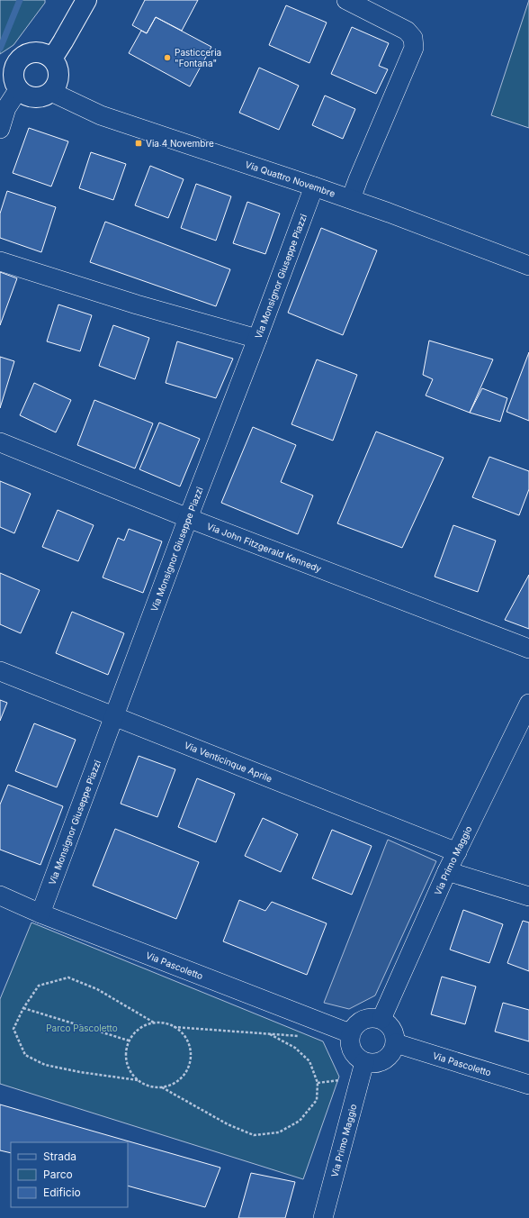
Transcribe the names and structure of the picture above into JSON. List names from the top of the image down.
{
  "streets": {
    "street": [
      "Via Quattro Novembre",
      "Via Monsignor Giuseppe Piazzi",
      "Via John Fitzgerald Kennedy",
      "Via Venticinque Aprile",
      "Via Primo Maggio",
      "Via Pascoletto"
    ]
  },
  "crossings": [
    ["Via Quattro Novembre", "Via Monsignor Giuseppe Piazzi"],
    ["Via Monsignor Giuseppe Piazzi", "Via John Fitzgerald Kennedy"],
    ["Via Monsignor Giuseppe Piazzi", "Via Venticinque Aprile"],
    ["Via Monsignor Giuseppe Piazzi", "Via Pascoletto"],
    ["Via Venticinque Aprile", "Via Primo Maggio"],
    ["Via Primo Maggio", "Via Pascoletto"]
  ],
  "parks": ["Parco Pascoletto"],
  "places": {
    "other": ["Pasticceria \"Fontana\""],
    "transit": ["Via 4 Novembre"]
  },
  "legend": ["Strada", "Parco", "Edificio"]
}
